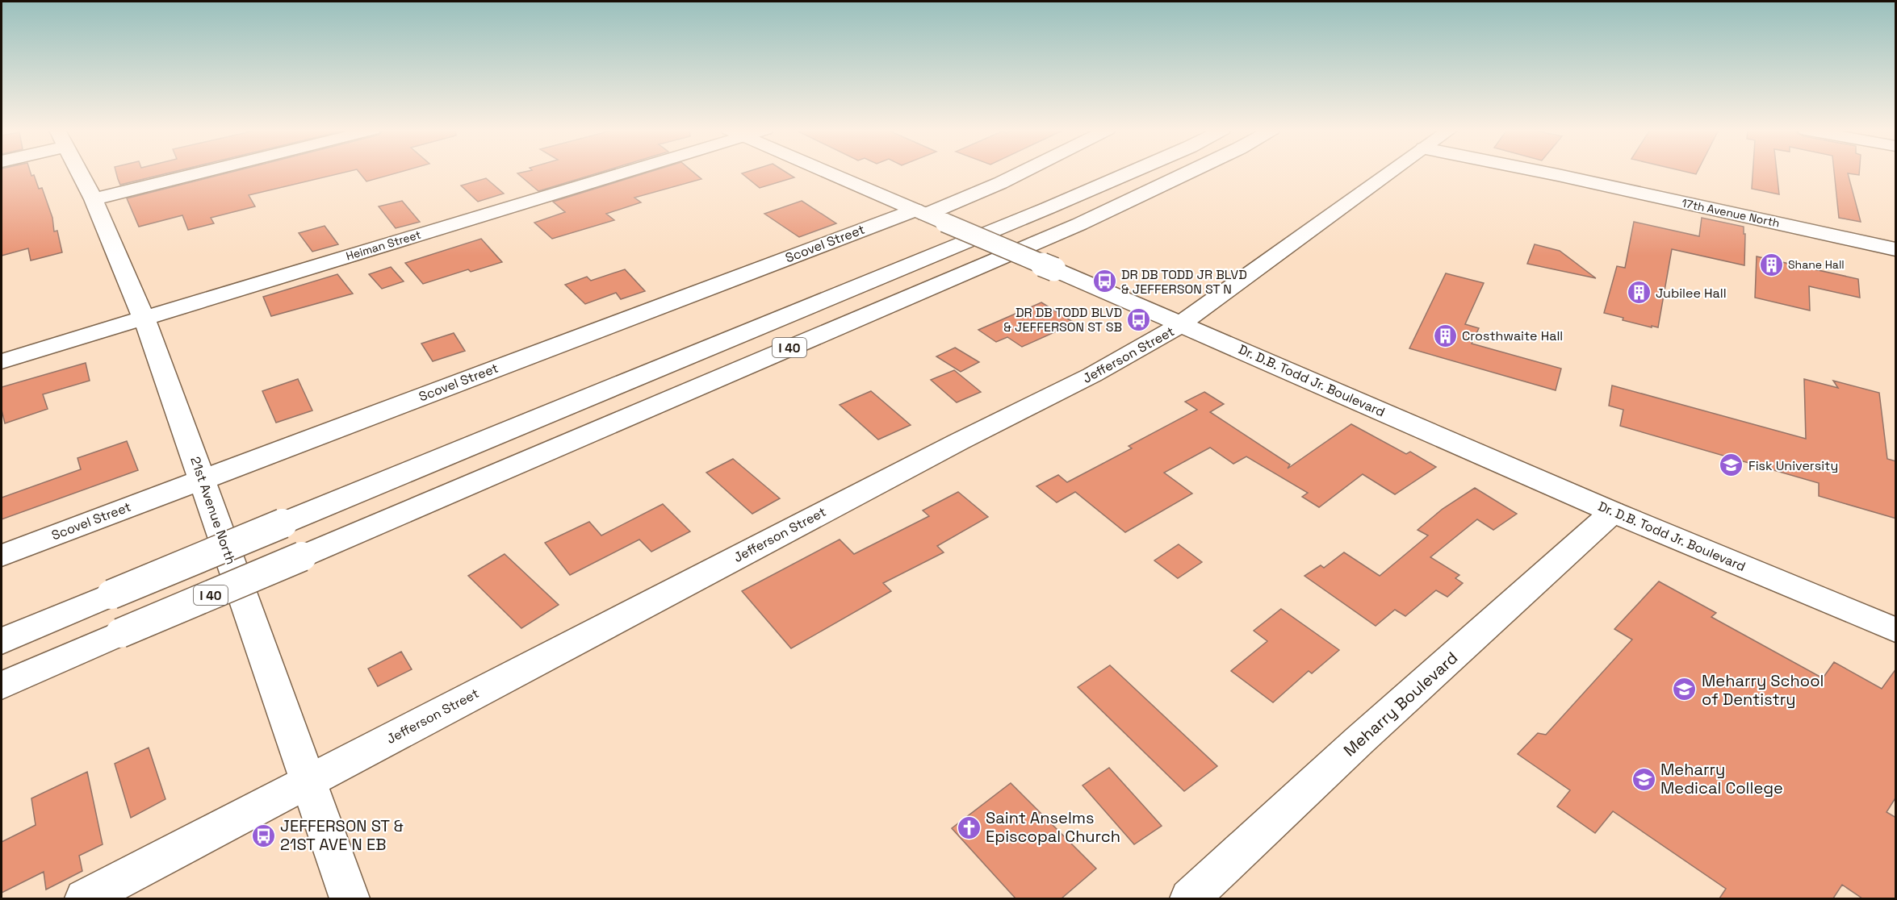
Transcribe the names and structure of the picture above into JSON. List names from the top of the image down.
{
  "streets": {
    "main road": [
      "17th Avenue North",
      "Scovel Street",
      "Heiman Street",
      "I 40",
      "Jefferson Street",
      "Dr. D.B. Todd Jr. Boulevard",
      "21st Avenue North",
      "Meharry Boulevard"
    ]
  },
  "crossings": [
    ["Scovel Street", "Dr. D.B. Todd Jr. Boulevard"],
    ["Scovel Street", "21st Avenue North"],
    ["Heiman Street", "21st Avenue North"],
    ["Jefferson Street", "Dr. D.B. Todd Jr. Boulevard"],
    ["Jefferson Street", "21st Avenue North"],
    ["Dr. D.B. Todd Jr. Boulevard", "Meharry Boulevard"]
  ],
  "places": {
    "building": ["Shane Hall", "Jubilee Hall", "Crosthwaite Hall"],
    "bus stop": ["DR DB TODD JR BLVD & JEFFERSON ST N", "DR DB TODD BLVD & JEFFERSON ST SB", "JEFFERSON ST & 21ST AVE N EB"],
    "school or university": ["Fisk University", "Meharry School of Dentistry", "Meharry Medical College"],
    "church": ["Saint Anselms Episcopal Church"]
  }
}
